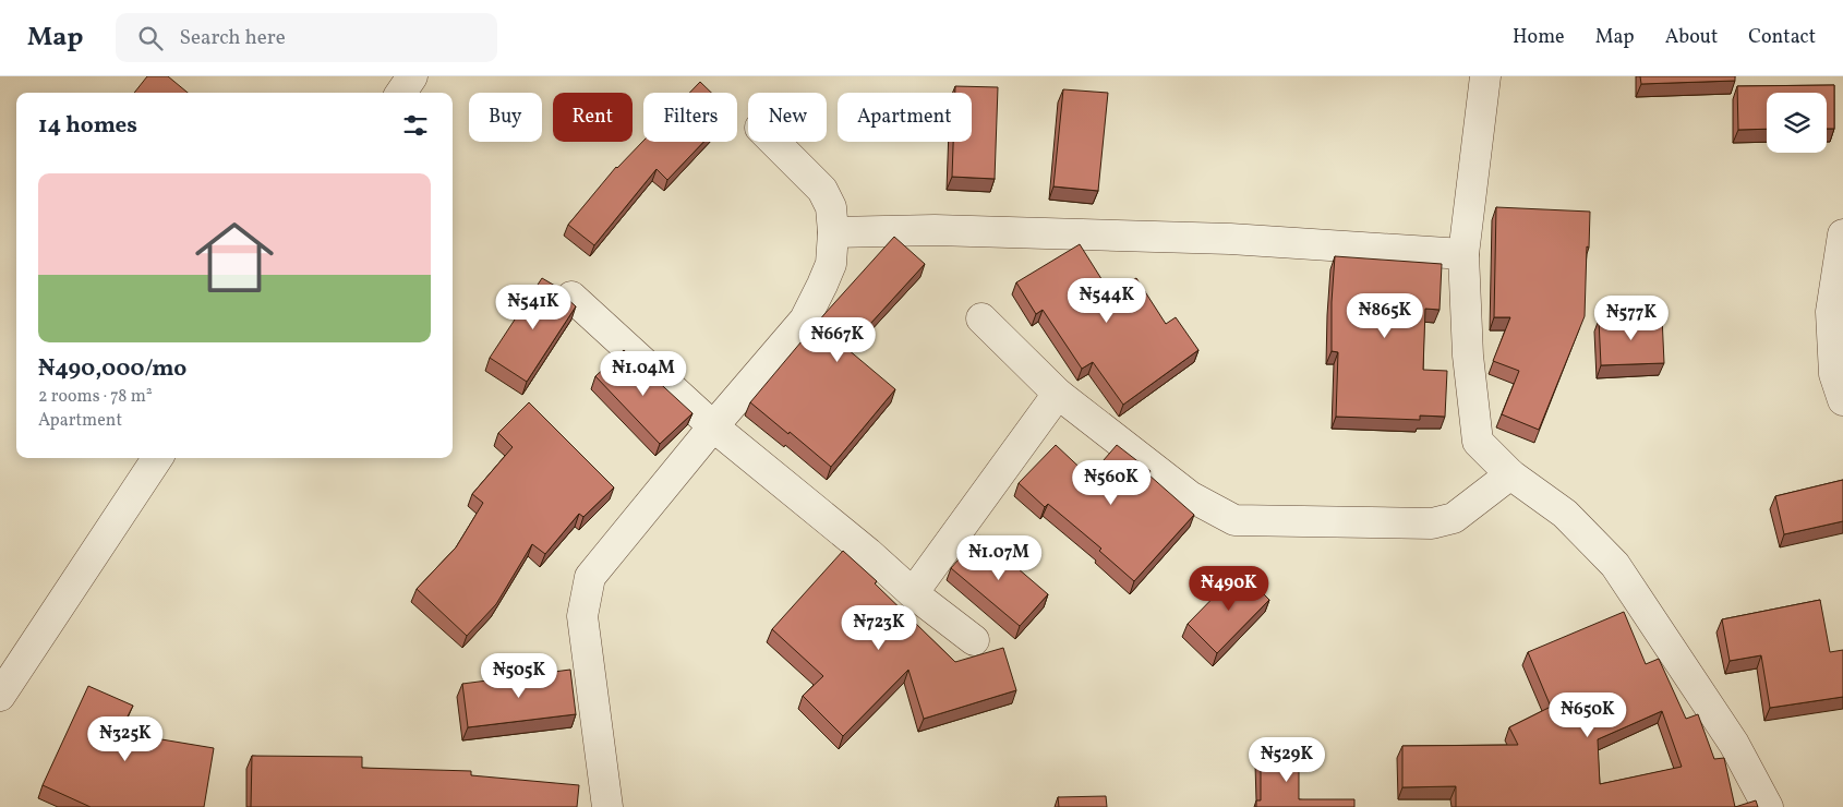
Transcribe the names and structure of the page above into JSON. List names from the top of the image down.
{
  "page": {
    "header": "Map",
    "search": "Search here",
    "nav": [
      "Home",
      "Map",
      "About",
      "Contact"
    ],
    "chip": [
      "Buy",
      "Rent",
      "Filters",
      "New",
      "Apartment"
    ],
    "heading": "14 homes",
    "list": [
      {
        "name": "₦490,000/mo",
        "note": "2 rooms · 78 m² · Apartment"
      }
    ],
    "price": [
      "₦544K",
      "₦541K",
      "₦865K",
      "₦577K",
      "₦667K",
      "₦1.04M",
      "₦560K",
      "₦1.07M",
      "₦490K",
      "₦723K",
      "₦505K",
      "₦650K",
      "₦325K",
      "₦529K"
    ]
  }
}
